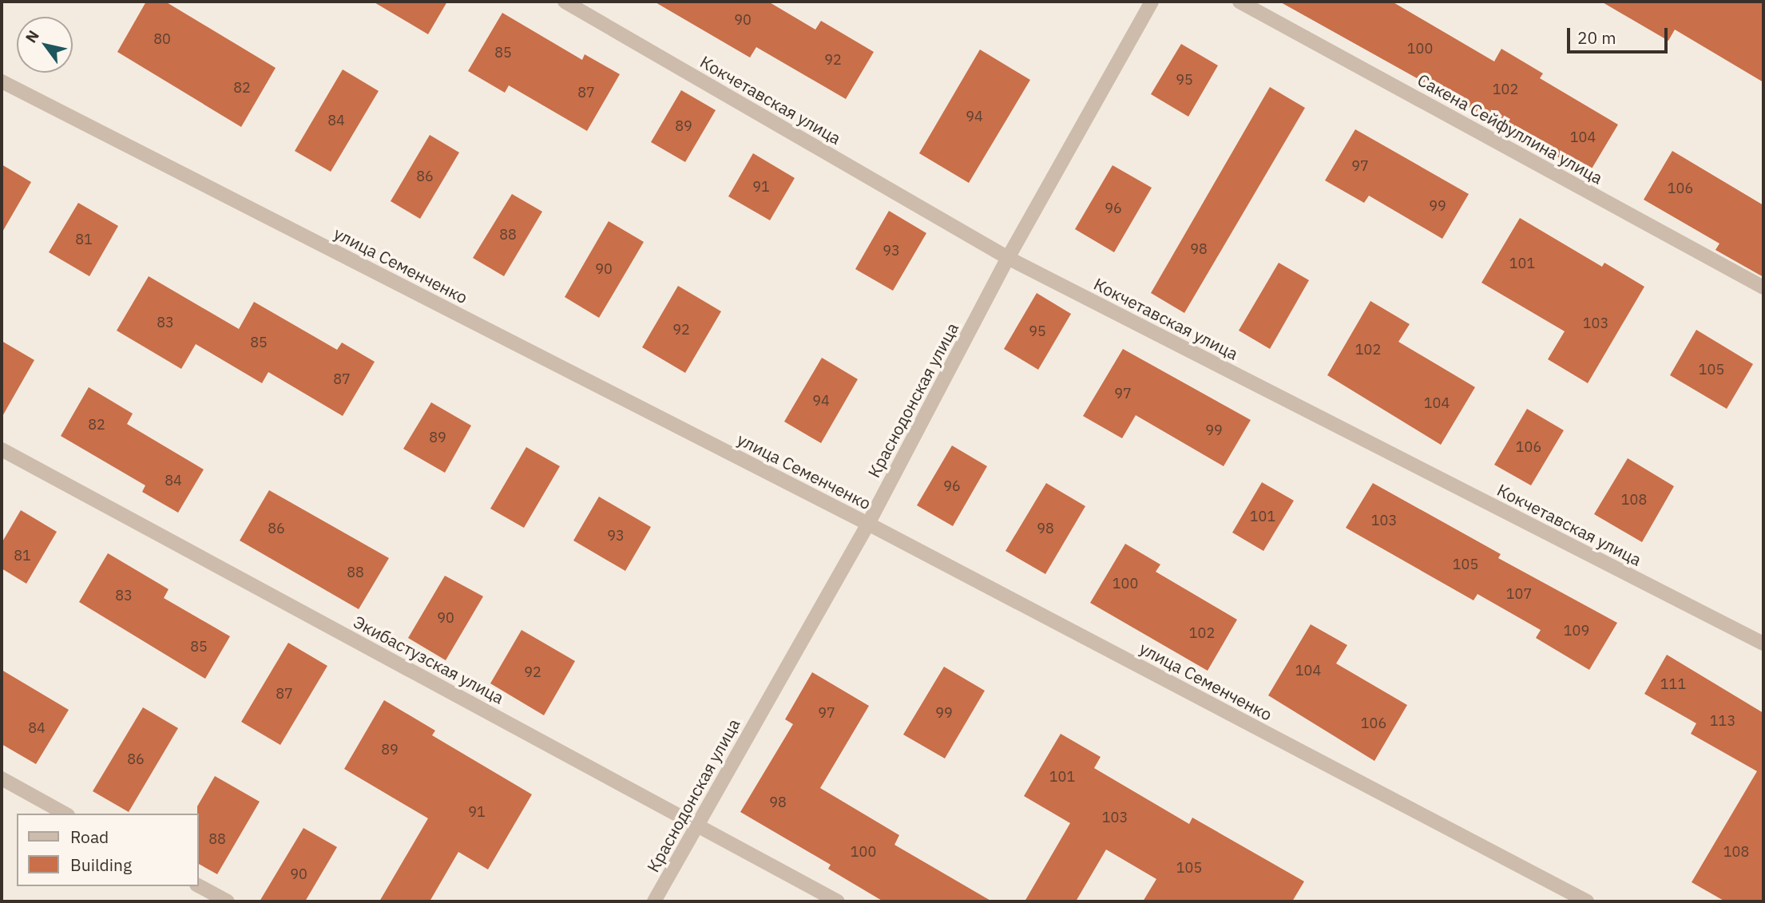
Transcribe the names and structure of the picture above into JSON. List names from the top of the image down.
{
  "streets": {
    "street": [
      "Кокчетавская улица",
      "Сакена Сейфуллина улица",
      "улица Семенченко",
      "Краснодонская улица",
      "Экибастузская улица"
    ]
  },
  "crossings": [
    ["Кокчетавская улица", "Краснодонская улица"],
    ["улица Семенченко", "Краснодонская улица"],
    ["Краснодонская улица", "Экибастузская улица"]
  ],
  "house_numbers": [
    "90",
    "80",
    "100",
    "85",
    "92",
    "95",
    "82",
    "102",
    "87",
    "94",
    "84",
    "89",
    "104",
    "97",
    "86",
    "91",
    "106",
    "99",
    "96",
    "88",
    "81",
    "98",
    "93",
    "101",
    "90",
    "83",
    "103",
    "92",
    "95",
    "85",
    "102",
    "105",
    "87",
    "97",
    "94",
    "104",
    "82",
    "99",
    "89",
    "106",
    "84",
    "96",
    "108",
    "101",
    "103",
    "86",
    "98",
    "93",
    "81",
    "105",
    "88",
    "100",
    "107",
    "83",
    "90",
    "109",
    "102",
    "85",
    "104",
    "92",
    "111",
    "87",
    "97",
    "99",
    "113",
    "106",
    "84",
    "89",
    "86",
    "101",
    "98",
    "91",
    "103",
    "88",
    "100",
    "108",
    "105",
    "90"
  ],
  "legend": ["Road", "Building"],
  "scale_bar": "20 m",
  "north": "top left"
}
